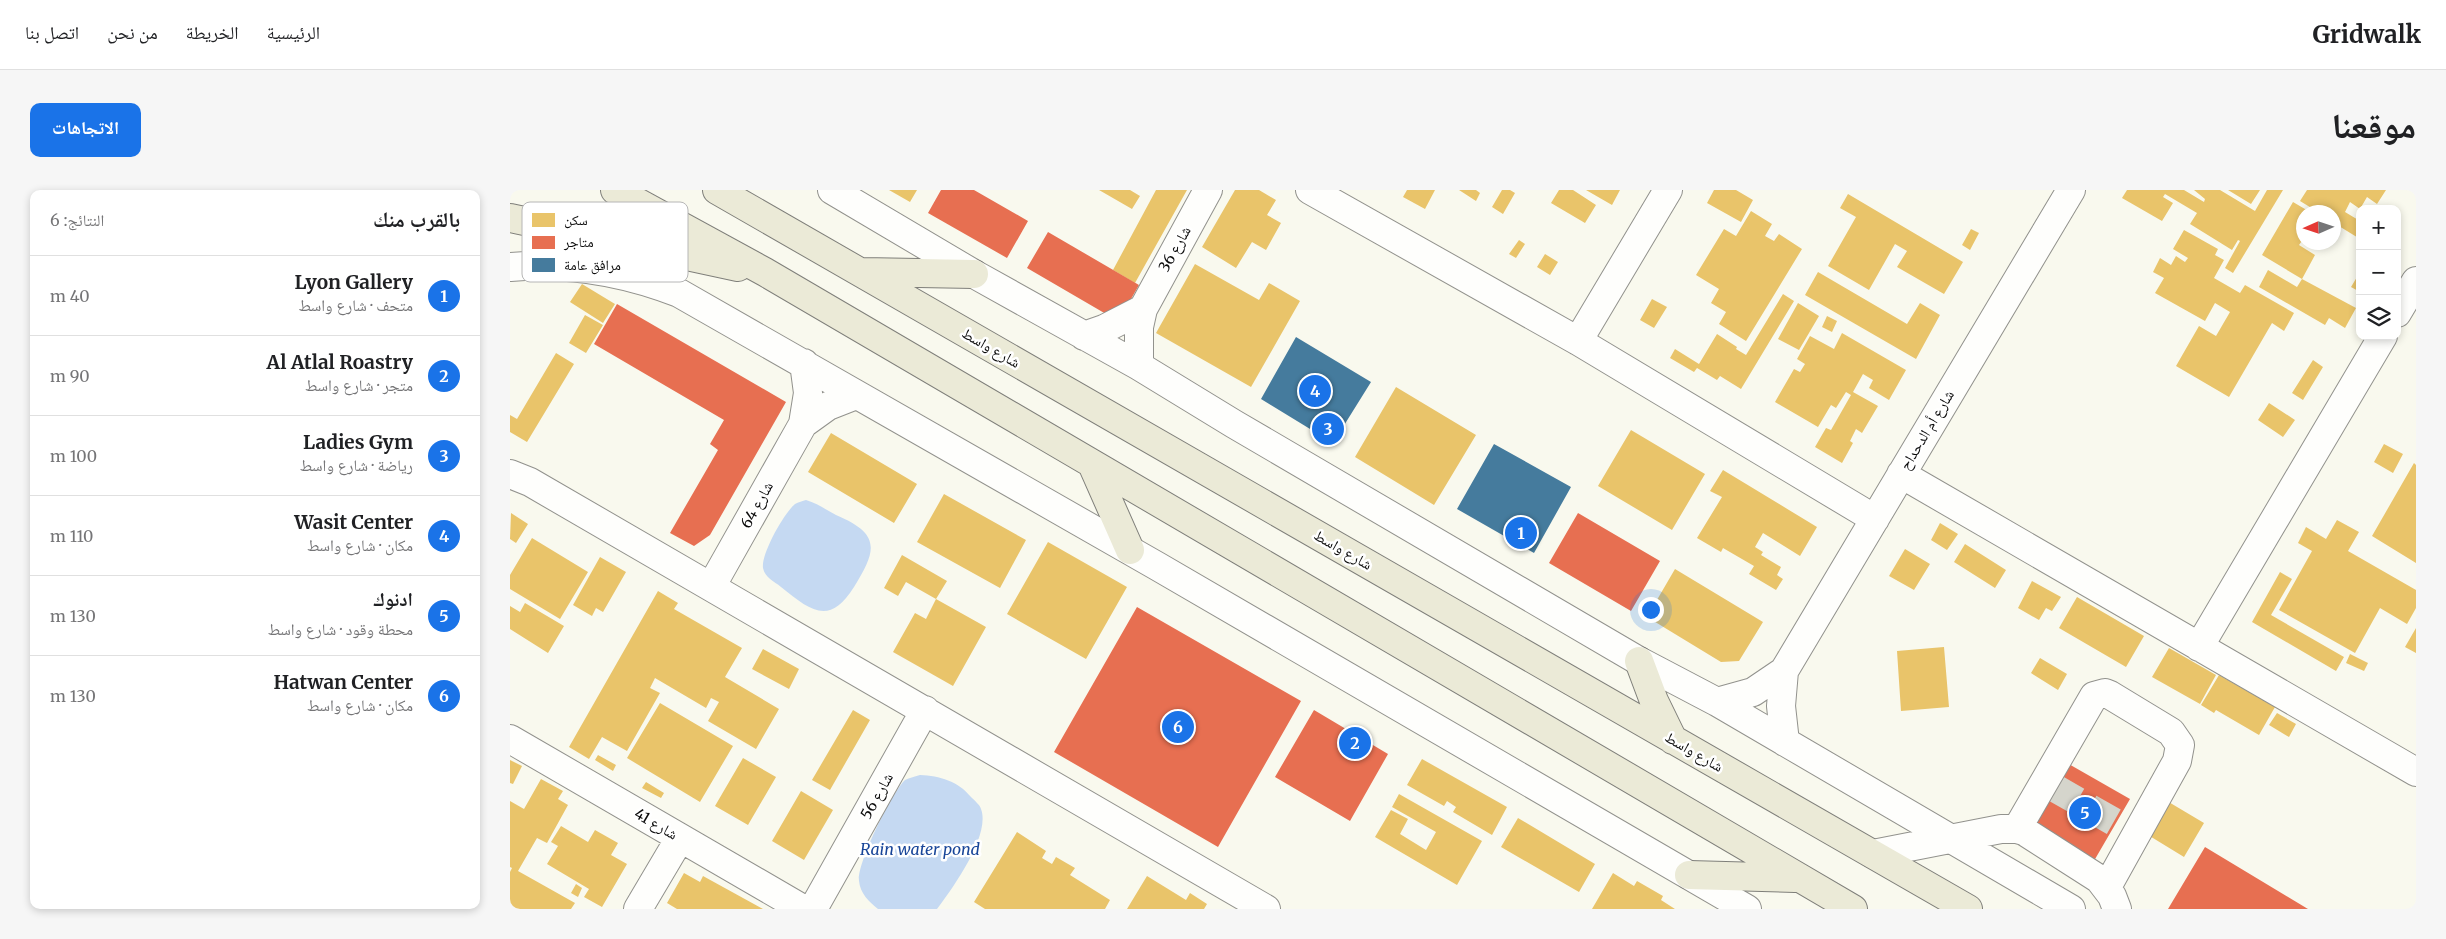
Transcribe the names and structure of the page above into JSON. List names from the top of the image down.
{
  "streets": {
    "main road": ["شارع واسط"],
    "street": [
      "شارع 36",
      "شارع أم الدحداح",
      "شارع 64",
      "شارع 56",
      "شارع 41"
    ]
  },
  "water": ["Rain water pond"],
  "legend": ["سكن", "متاجر", "مرافق عامة"],
  "north": "left",
  "page": {
    "header": "Gridwalk",
    "nav": [
      "الرئيسية",
      "الخريطة",
      "من نحن",
      "اتصل بنا"
    ],
    "title": "موقعنا",
    "buttons": "الاتجاهات",
    "heading": ["بالقرب منك", "النتائج: 6"],
    "map_buttons": ["+", "−"],
    "list": [
      {
        "mark": "1",
        "name": "Lyon Gallery",
        "note": "متحف · شارع واسط",
        "value": "40 m"
      },
      {
        "mark": "2",
        "name": "Al Atlal Roastry",
        "note": "متجر · شارع واسط",
        "value": "90 m"
      },
      {
        "mark": "3",
        "name": "Ladies Gym",
        "note": "رياضة · شارع واسط",
        "value": "100 m"
      },
      {
        "mark": "4",
        "name": "Wasit Center",
        "note": "مكان · شارع واسط",
        "value": "110 m"
      },
      {
        "mark": "5",
        "name": "ادنوك",
        "note": "محطة وقود · شارع واسط",
        "value": "130 m"
      },
      {
        "mark": "6",
        "name": "Hatwan Center",
        "note": "مكان · شارع واسط",
        "value": "130 m"
      }
    ],
    "pins": [
      "4",
      "3",
      "1",
      "6",
      "2",
      "5"
    ]
  }
}
